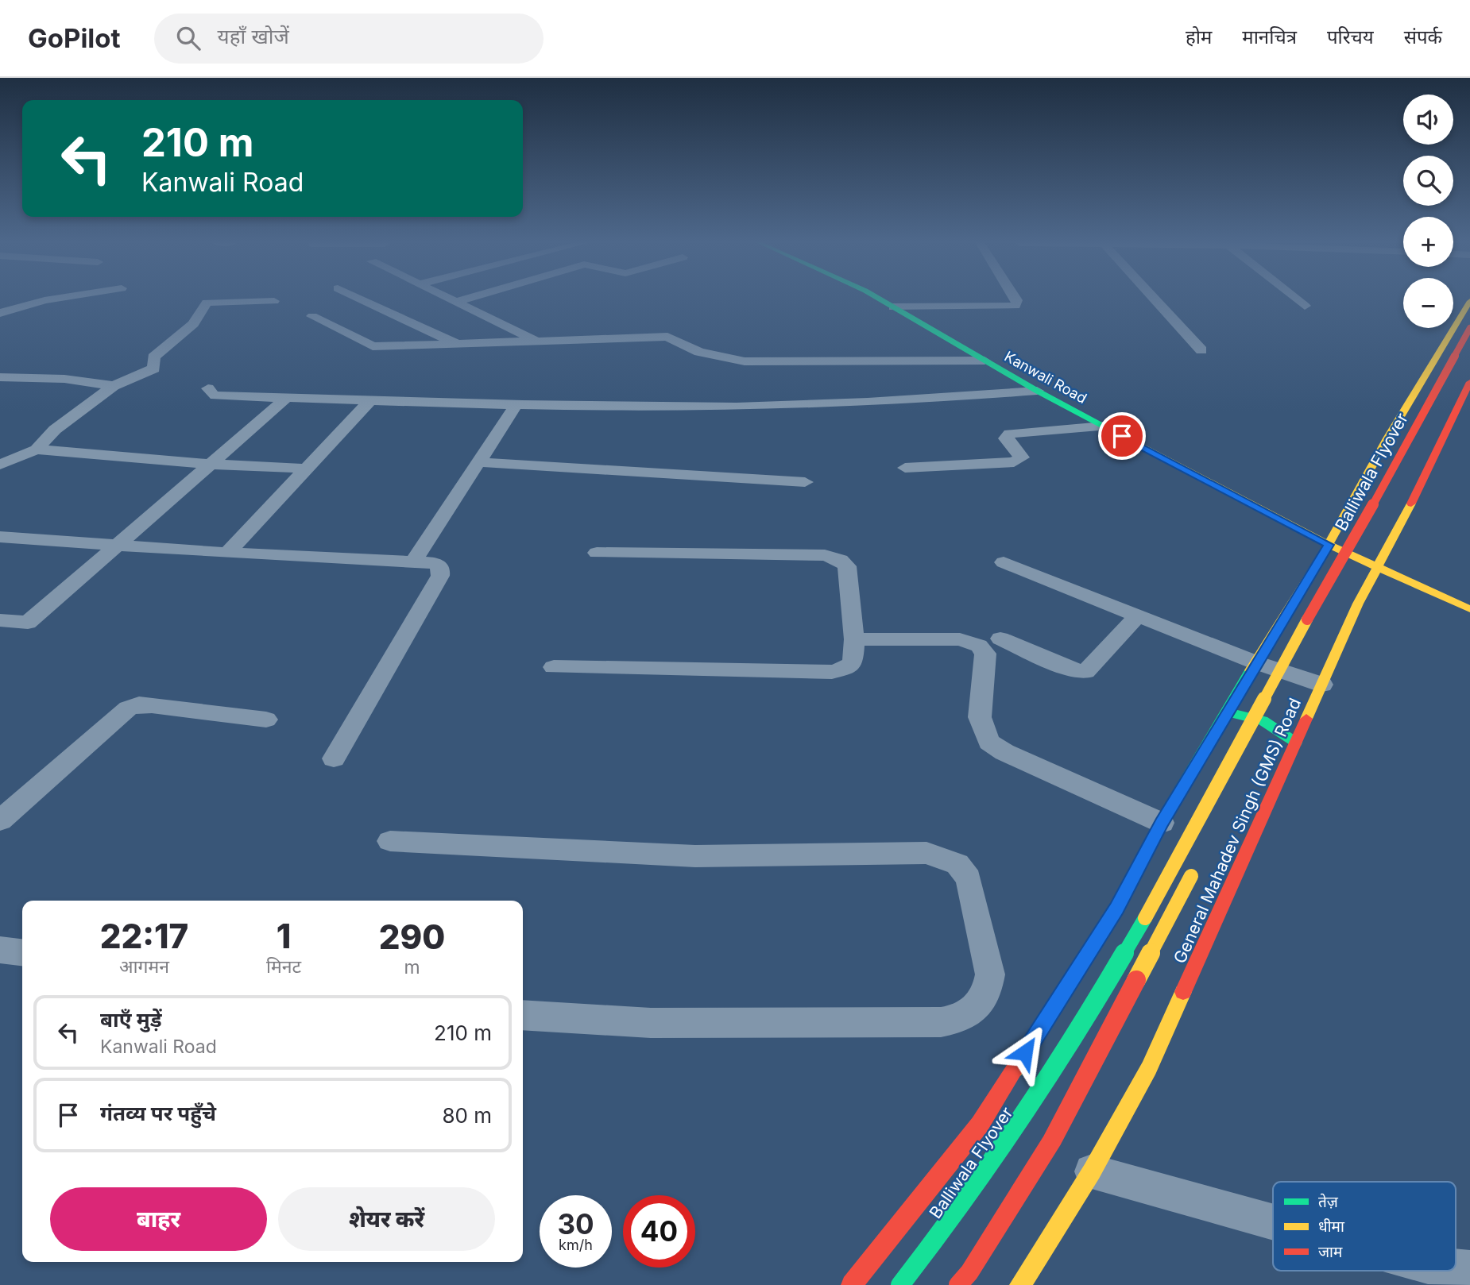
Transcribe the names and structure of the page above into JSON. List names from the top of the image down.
{
  "streets": {
    "street": ["Kanwali Road", "Balliwala Flyover", "General Mahadev Singh (GMS) Road"]
  },
  "crossings": [
    ["Kanwali Road", "General Mahadev Singh (GMS) Road"],
    ["Balliwala Flyover", "General Mahadev Singh (GMS) Road"]
  ],
  "legend": ["तेज़", "धीमा", "जाम"],
  "page": {
    "header": "GoPilot",
    "search": "यहाँ खोजें",
    "nav": [
      "होम",
      "मानचित्र",
      "परिचय",
      "संपर्क"
    ],
    "map_buttons": ["+", "−"],
    "turn": ["210 m", "Kanwali Road"],
    "eta": [
      "22:17",
      "आगमन",
      "1",
      "मिनट",
      "290",
      "m"
    ],
    "list": [
      {
        "name": "बाएँ मुड़ें",
        "note": "Kanwali Road",
        "value": "210 m"
      },
      {
        "name": "गंतव्य पर पहुँचे",
        "value": "80 m"
      }
    ],
    "buttons": ["बाहर", "शेयर करें"],
    "speed": "30 km/h",
    "limit": "40"
  }
}
